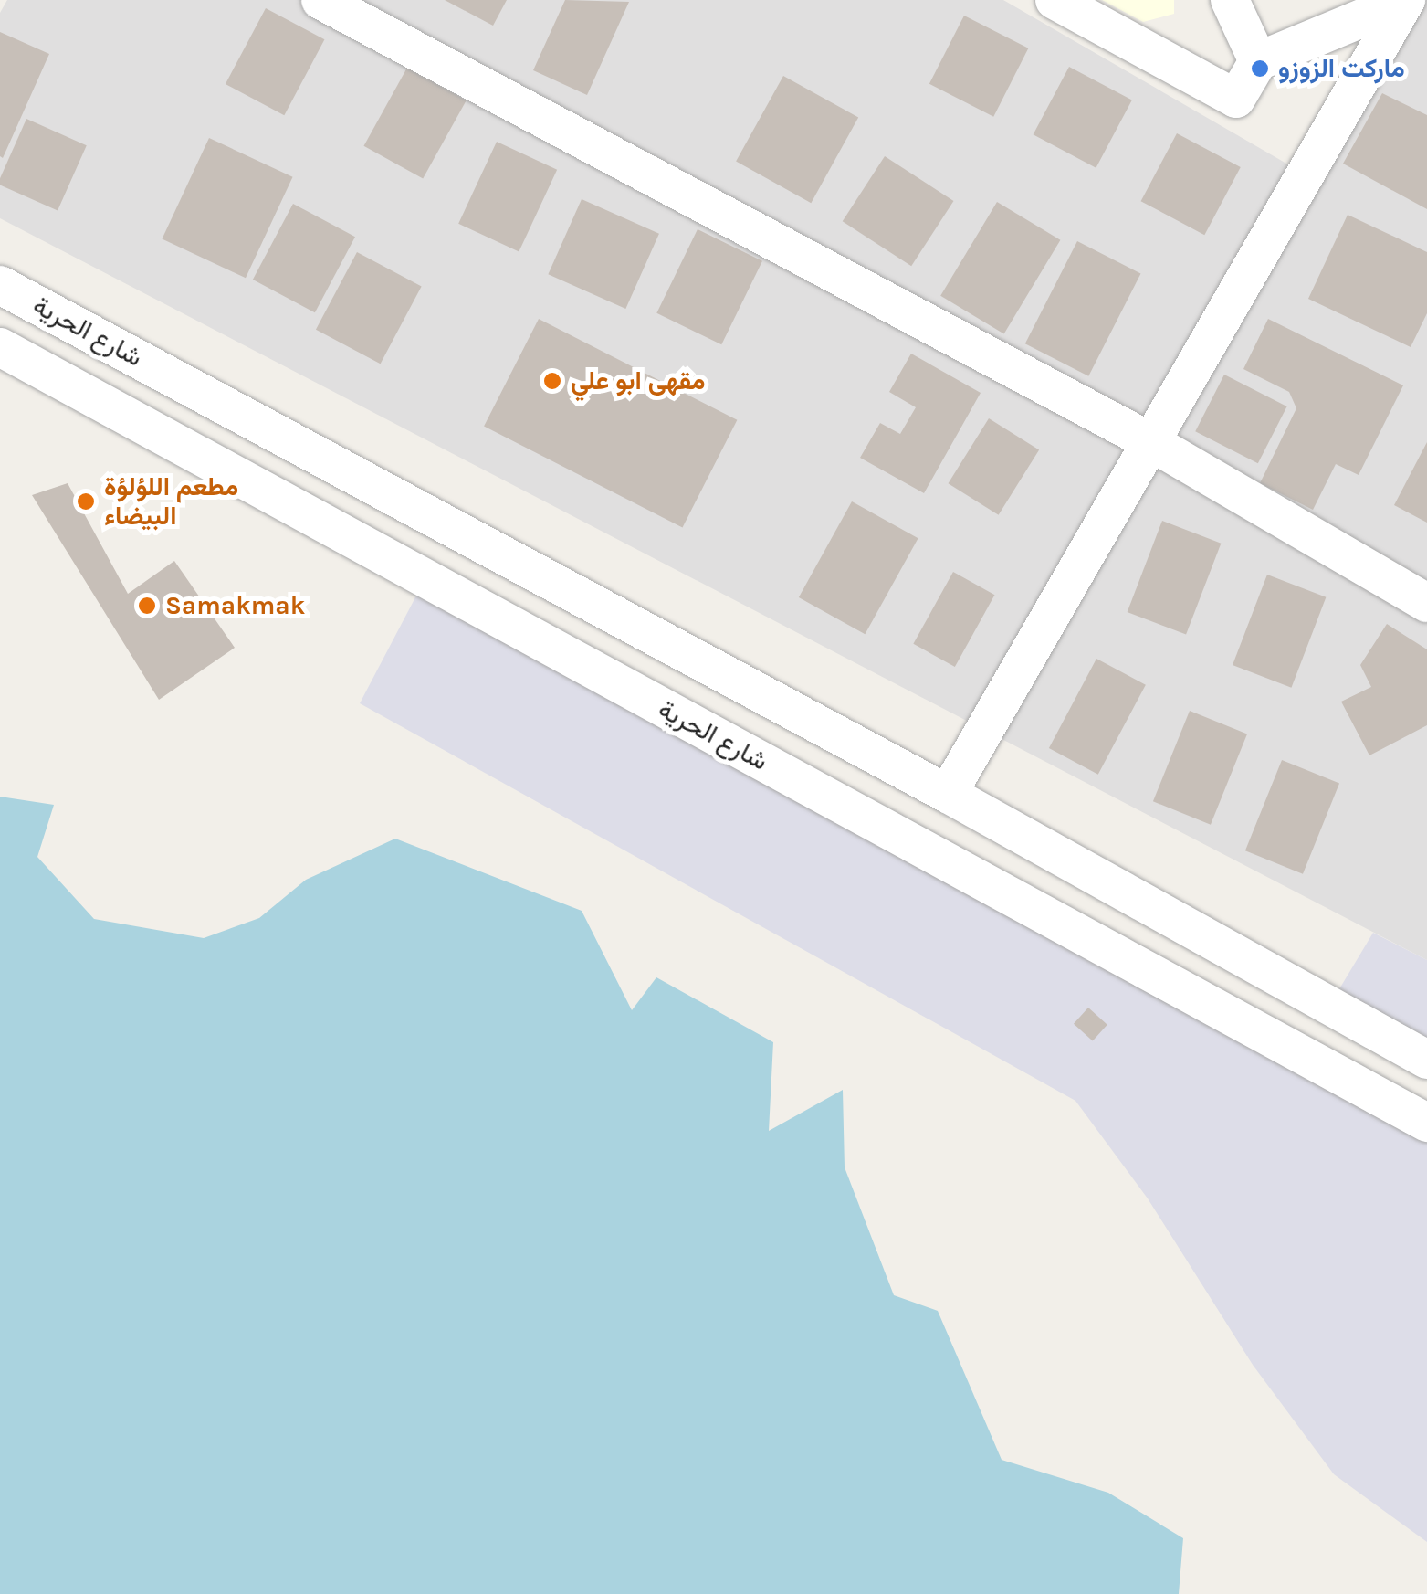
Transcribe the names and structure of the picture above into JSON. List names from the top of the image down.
{
  "streets": {
    "street": ["شارع الحرية"]
  },
  "places": [
    "ماركت الزوزو",
    "مقهى ابو علي",
    "مطعم اللؤلؤة البيضاء",
    "Samakmak"
  ]
}
